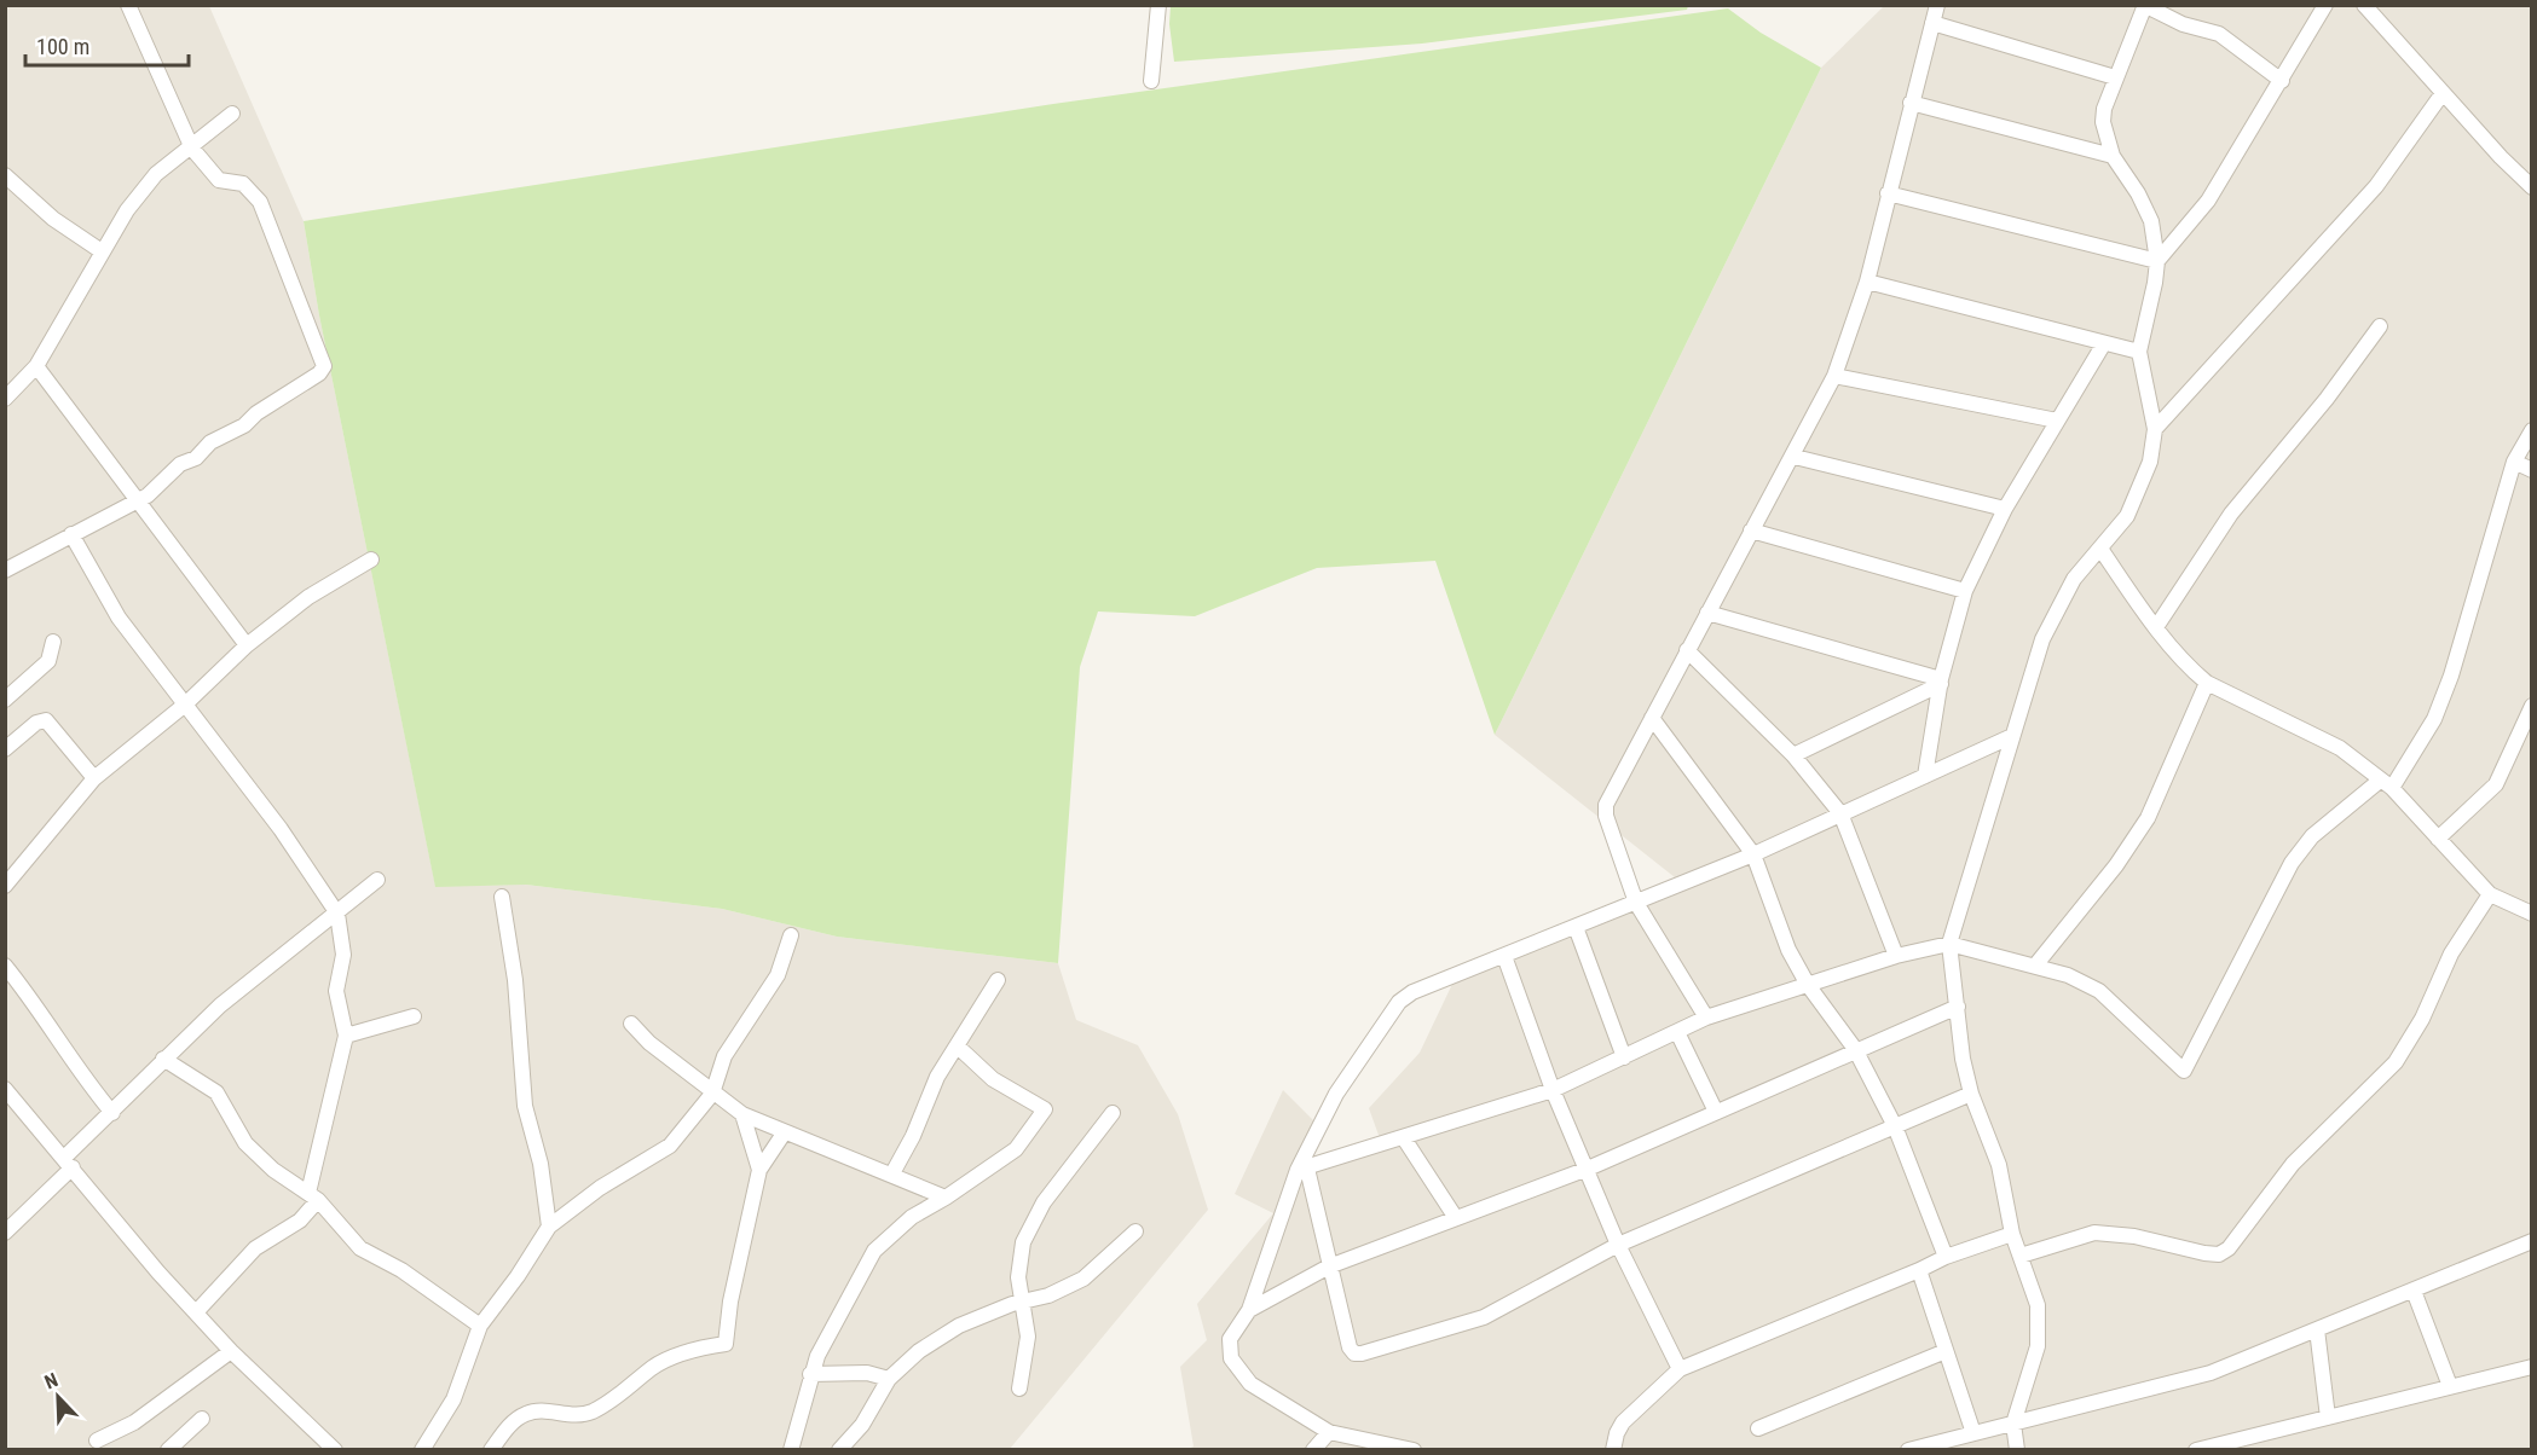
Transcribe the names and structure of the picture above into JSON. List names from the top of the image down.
{
  "scale_bar": "100 m",
  "north": "top left"
}
